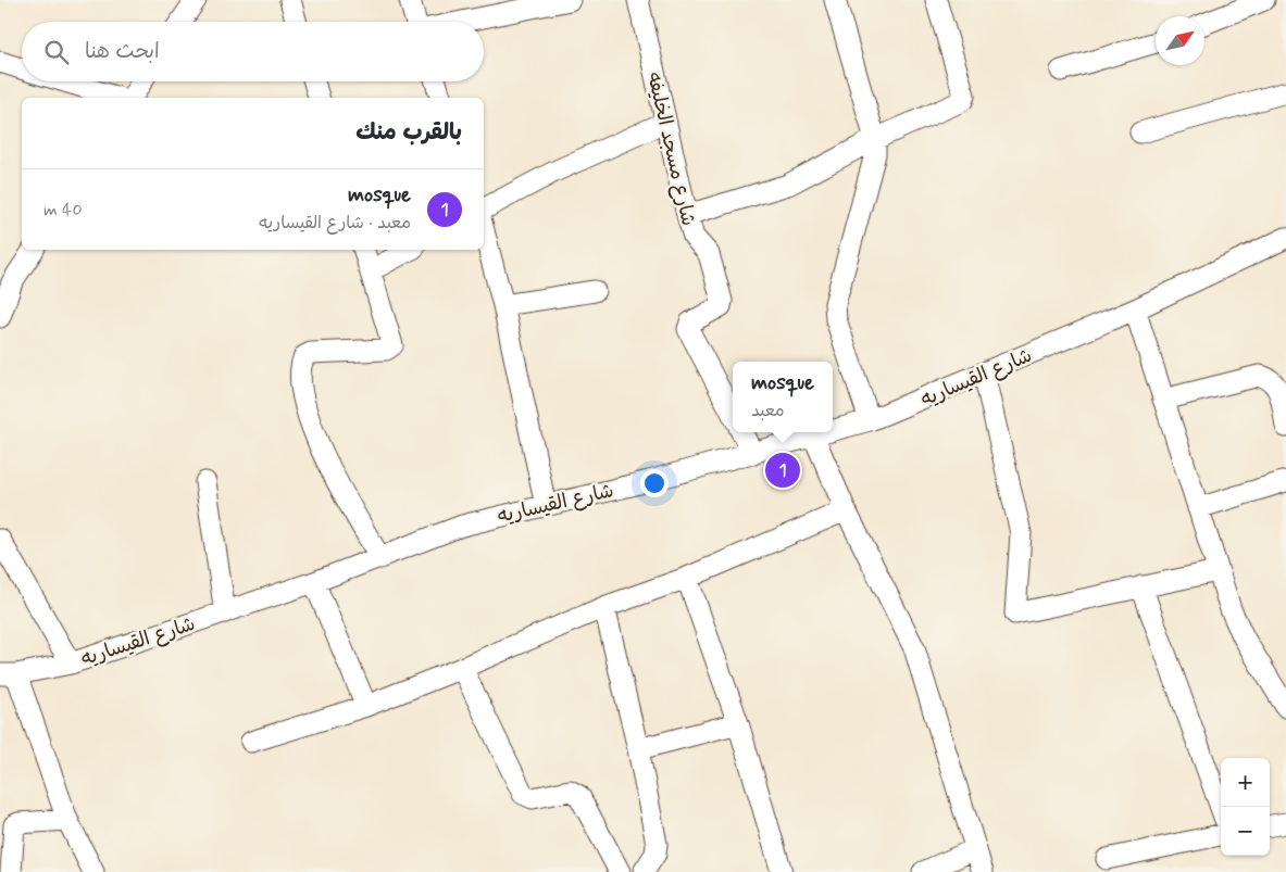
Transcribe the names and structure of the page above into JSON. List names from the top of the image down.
{
  "streets": {
    "street": ["شارع مسجد الخليفه", "شارع القيساريه"]
  },
  "north": "top right",
  "page": {
    "search": "ابحث هنا",
    "heading": "بالقرب منك",
    "list": [
      {
        "mark": "1",
        "name": "mosque",
        "note": "معبد · شارع القيساريه",
        "value": "40 m"
      }
    ],
    "popup": ["mosque", "معبد"],
    "pins": "1",
    "map_buttons": ["+", "−"]
  }
}
